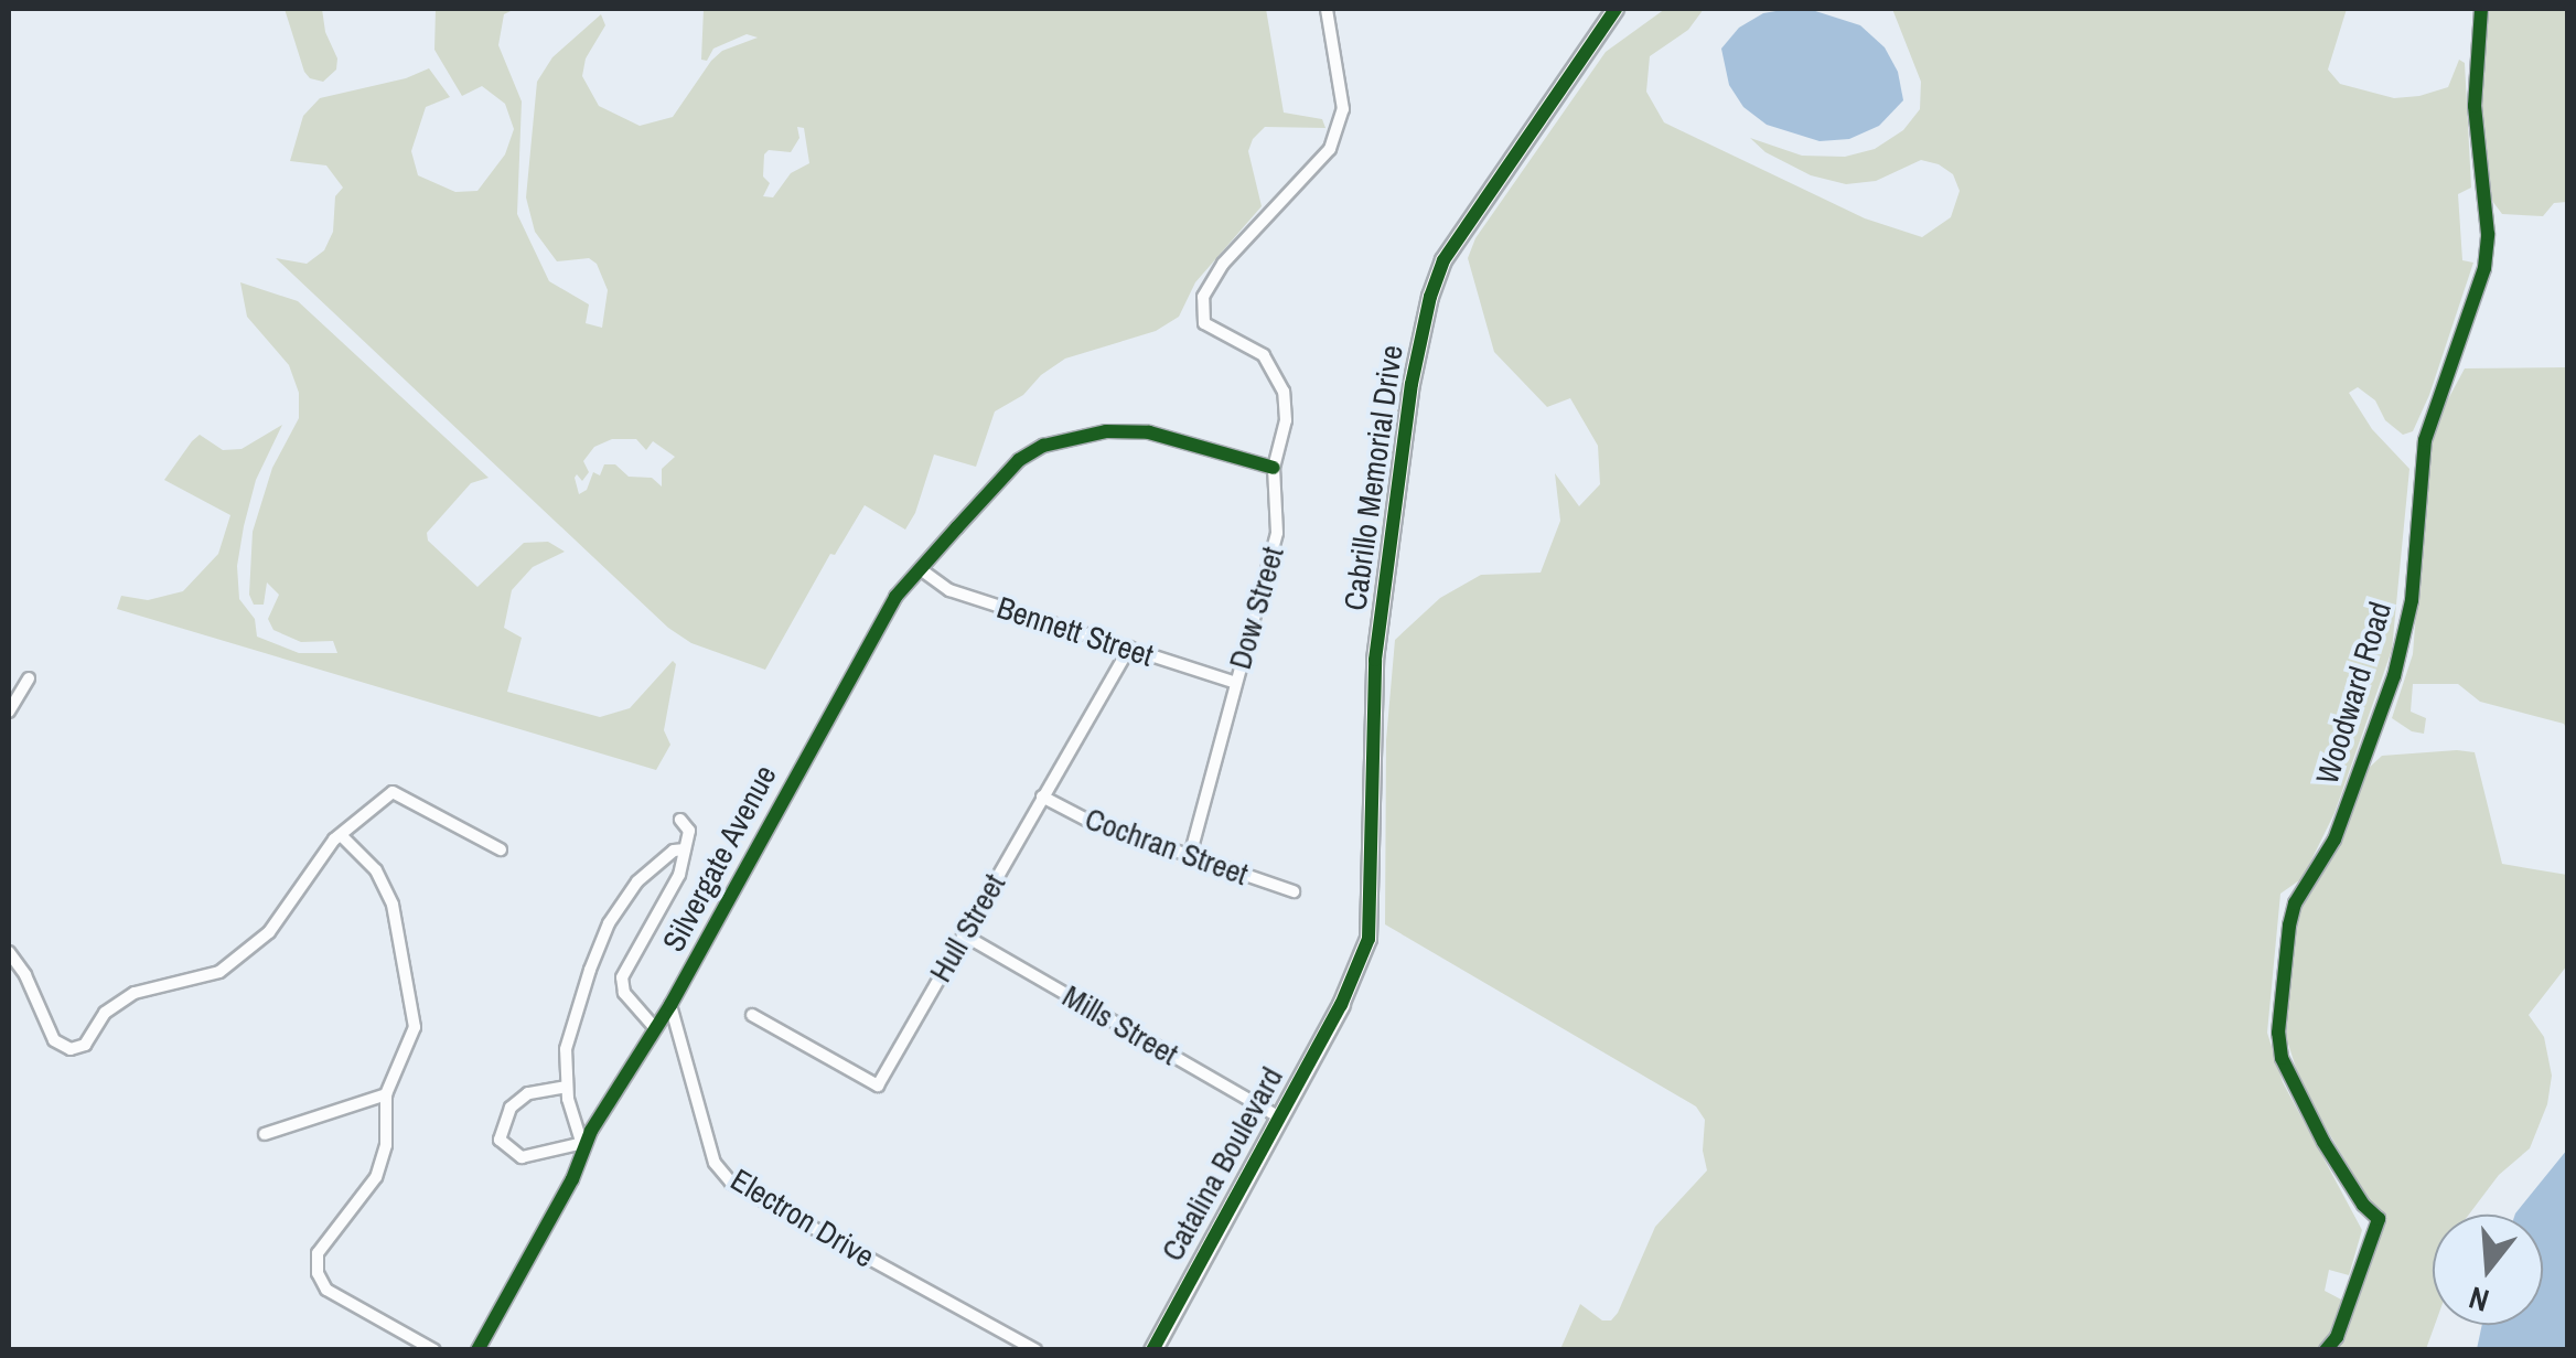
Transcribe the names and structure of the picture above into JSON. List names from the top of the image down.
{
  "streets": {
    "main road": ["Cabrillo Memorial Drive", "Catalina Boulevard"],
    "street": [
      "Dow Street",
      "Bennett Street",
      "Woodward Road",
      "Cochran Street",
      "Silvergate Avenue",
      "Hull Street",
      "Mills Street",
      "Electron Drive"
    ]
  },
  "crossings": [
    ["Cabrillo Memorial Drive", "Catalina Boulevard"],
    ["Dow Street", "Bennett Street"],
    ["Dow Street", "Cochran Street"],
    ["Dow Street", "Silvergate Avenue"],
    ["Bennett Street", "Silvergate Avenue"],
    ["Bennett Street", "Hull Street"],
    ["Cochran Street", "Hull Street"],
    ["Silvergate Avenue", "Electron Drive"],
    ["Hull Street", "Mills Street"],
    ["Mills Street", "Catalina Boulevard"]
  ],
  "north": "bottom"
}
